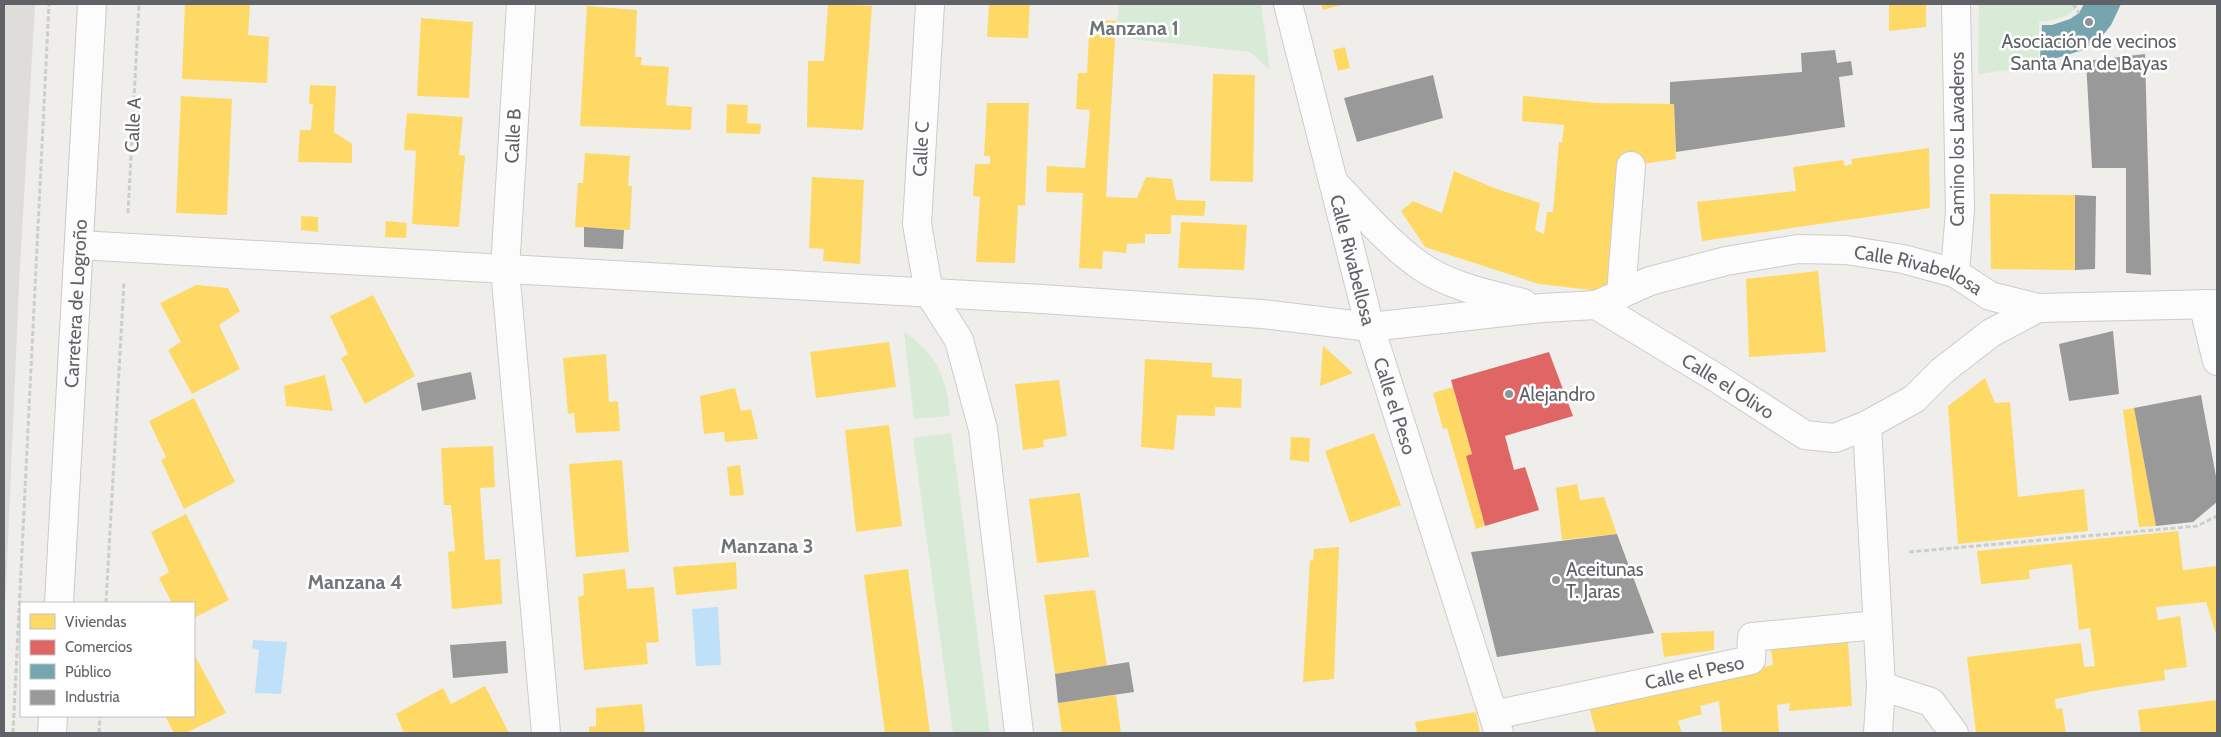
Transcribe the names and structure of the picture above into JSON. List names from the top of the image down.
{
  "streets": {
    "street": [
      "Calle B",
      "Camino los Lavaderos",
      "Calle C",
      "Calle Rivabellosa",
      "Carretera de Logroño",
      "Calle el Olivo",
      "Calle el Peso"
    ],
    "path": ["Calle A"]
  },
  "crossings": [
    ["Camino los Lavaderos", "Calle Rivabellosa"],
    ["Calle Rivabellosa", "Calle el Olivo"],
    ["Calle Rivabellosa", "Calle el Peso"]
  ],
  "districts": ["Manzana 1", "Manzana 3", "Manzana 4"],
  "places": ["Asociación de vecinos Santa Ana de Bayas", "Alejandro", "Aceitunas T. Jaras"],
  "legend": [
    "Viviendas",
    "Comercios",
    "Público",
    "Industria"
  ]
}
